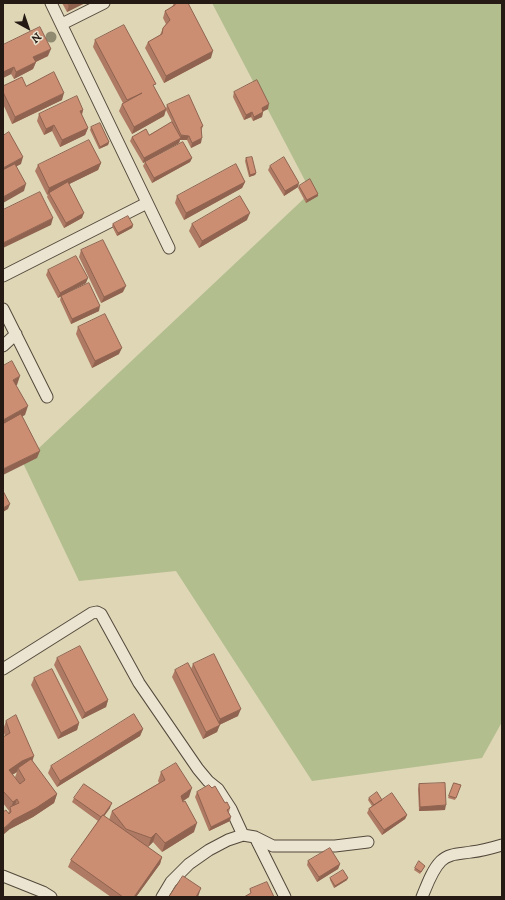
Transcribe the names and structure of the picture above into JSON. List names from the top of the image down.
{
  "north": "bottom right"
}
